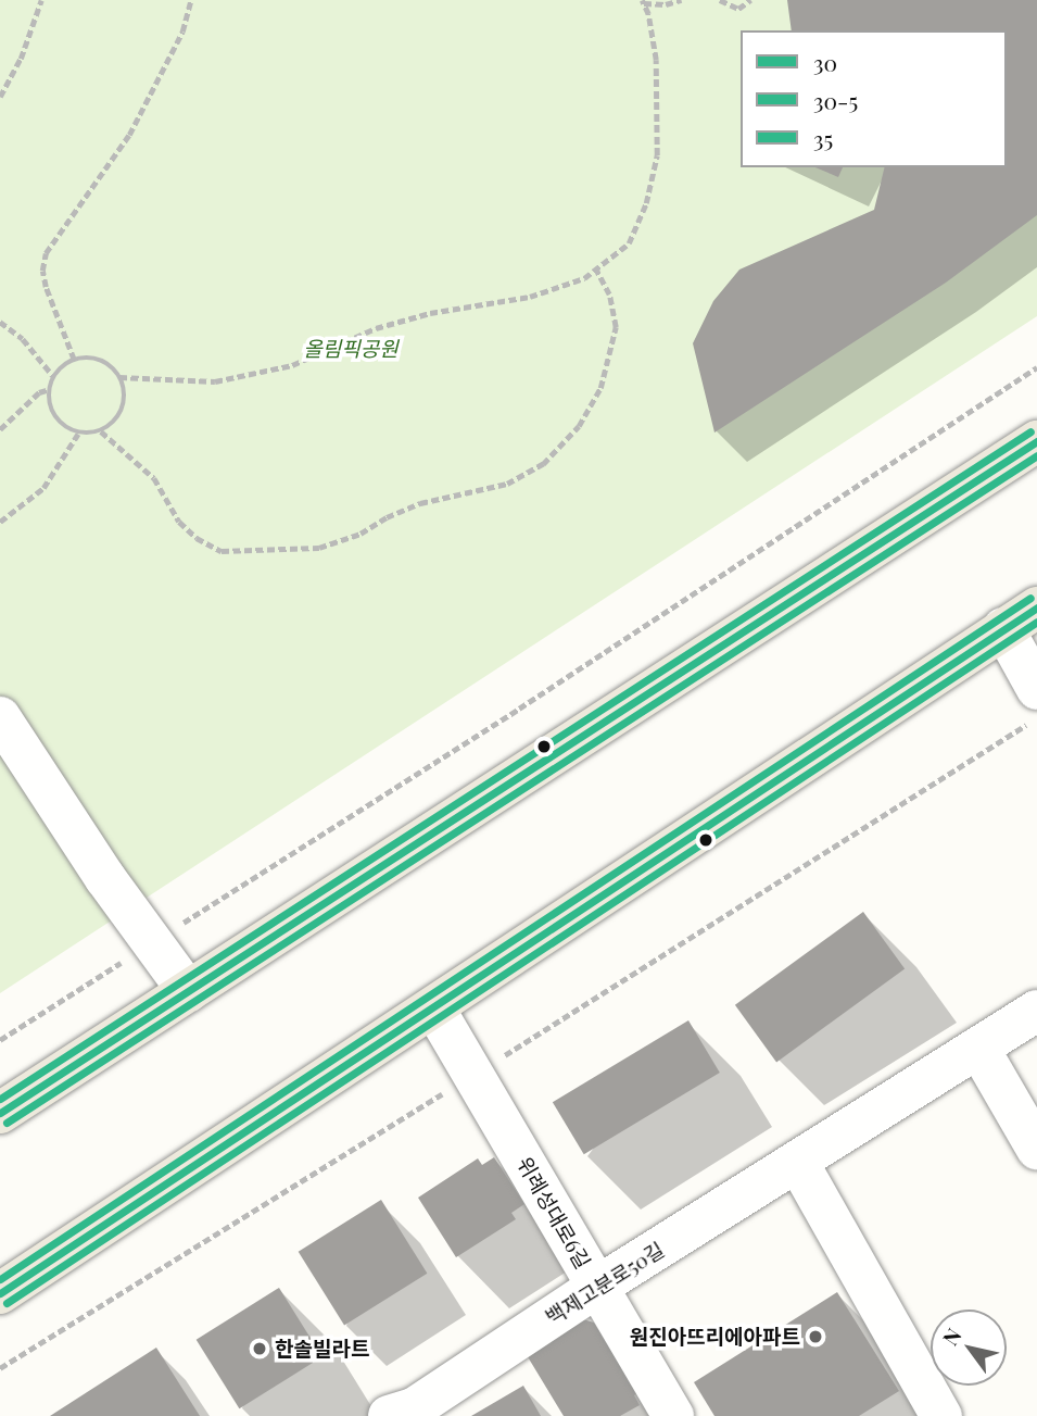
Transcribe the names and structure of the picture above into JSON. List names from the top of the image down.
{
  "streets": {
    "street": ["위례성대로6길", "백제고분로50길"]
  },
  "crossings": [
    ["위례성대로6길", "백제고분로50길"]
  ],
  "parks": ["올림픽공원"],
  "places": ["원진아뜨리에아파트", "한솔빌라트"],
  "lines": ["transit line 35", "transit line 30", "transit line 30-5"],
  "legend": ["30", "30-5", "35"],
  "north": "top left"
}
